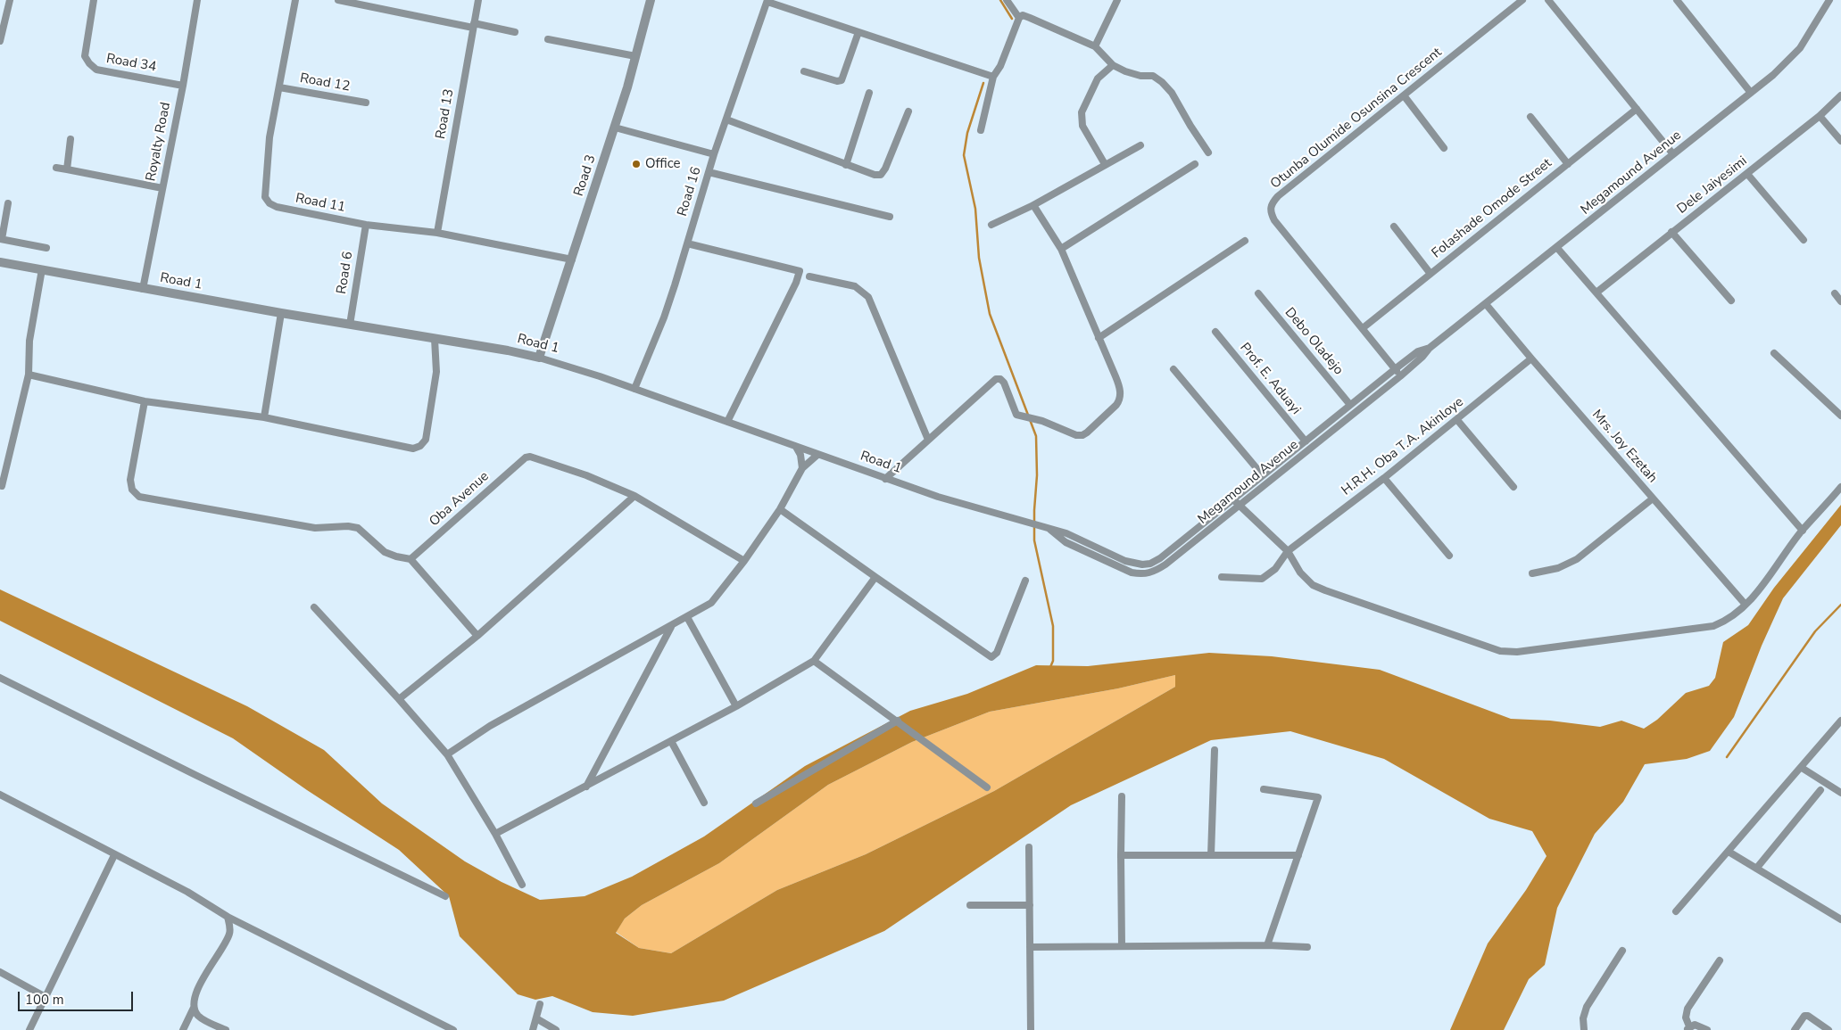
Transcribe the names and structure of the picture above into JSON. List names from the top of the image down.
{
  "streets": {
    "street": [
      "Road 34",
      "Road 12",
      "Road 13",
      "Otunba Olumide Osunsina Crescent",
      "Royalty Road",
      "Megamound Avenue",
      "Road 3",
      "Dele Jaiyesimi",
      "Road 16",
      "Road 11",
      "Folashade Omode Street",
      "Road 6",
      "Road 1",
      "Debo Oladejo",
      "Prof. E. Aduayi",
      "H.R.H. Oba T.A. Akinloye",
      "Mrs. Joy Ezetah",
      "Oba Avenue"
    ]
  },
  "crossings": [
    ["Road 34", "Royalty Road"],
    ["Road 12", "Road 11"],
    ["Road 13", "Road 11"],
    ["Otunba Olumide Osunsina Crescent", "Megamound Avenue"],
    ["Otunba Olumide Osunsina Crescent", "Folashade Omode Street"],
    ["Royalty Road", "Road 1"],
    ["Megamound Avenue", "Road 1"],
    ["Megamound Avenue", "Debo Oladejo"],
    ["Megamound Avenue", "Prof. E. Aduayi"],
    ["Megamound Avenue", "Mrs. Joy Ezetah"],
    ["Road 3", "Road 11"],
    ["Road 3", "Road 1"],
    ["Road 16", "Road 1"],
    ["Road 11", "Road 6"],
    ["Road 6", "Road 1"],
    ["H.R.H. Oba T.A. Akinloye", "Mrs. Joy Ezetah"]
  ],
  "places": ["Office"],
  "scale_bar": "100 m"
}
